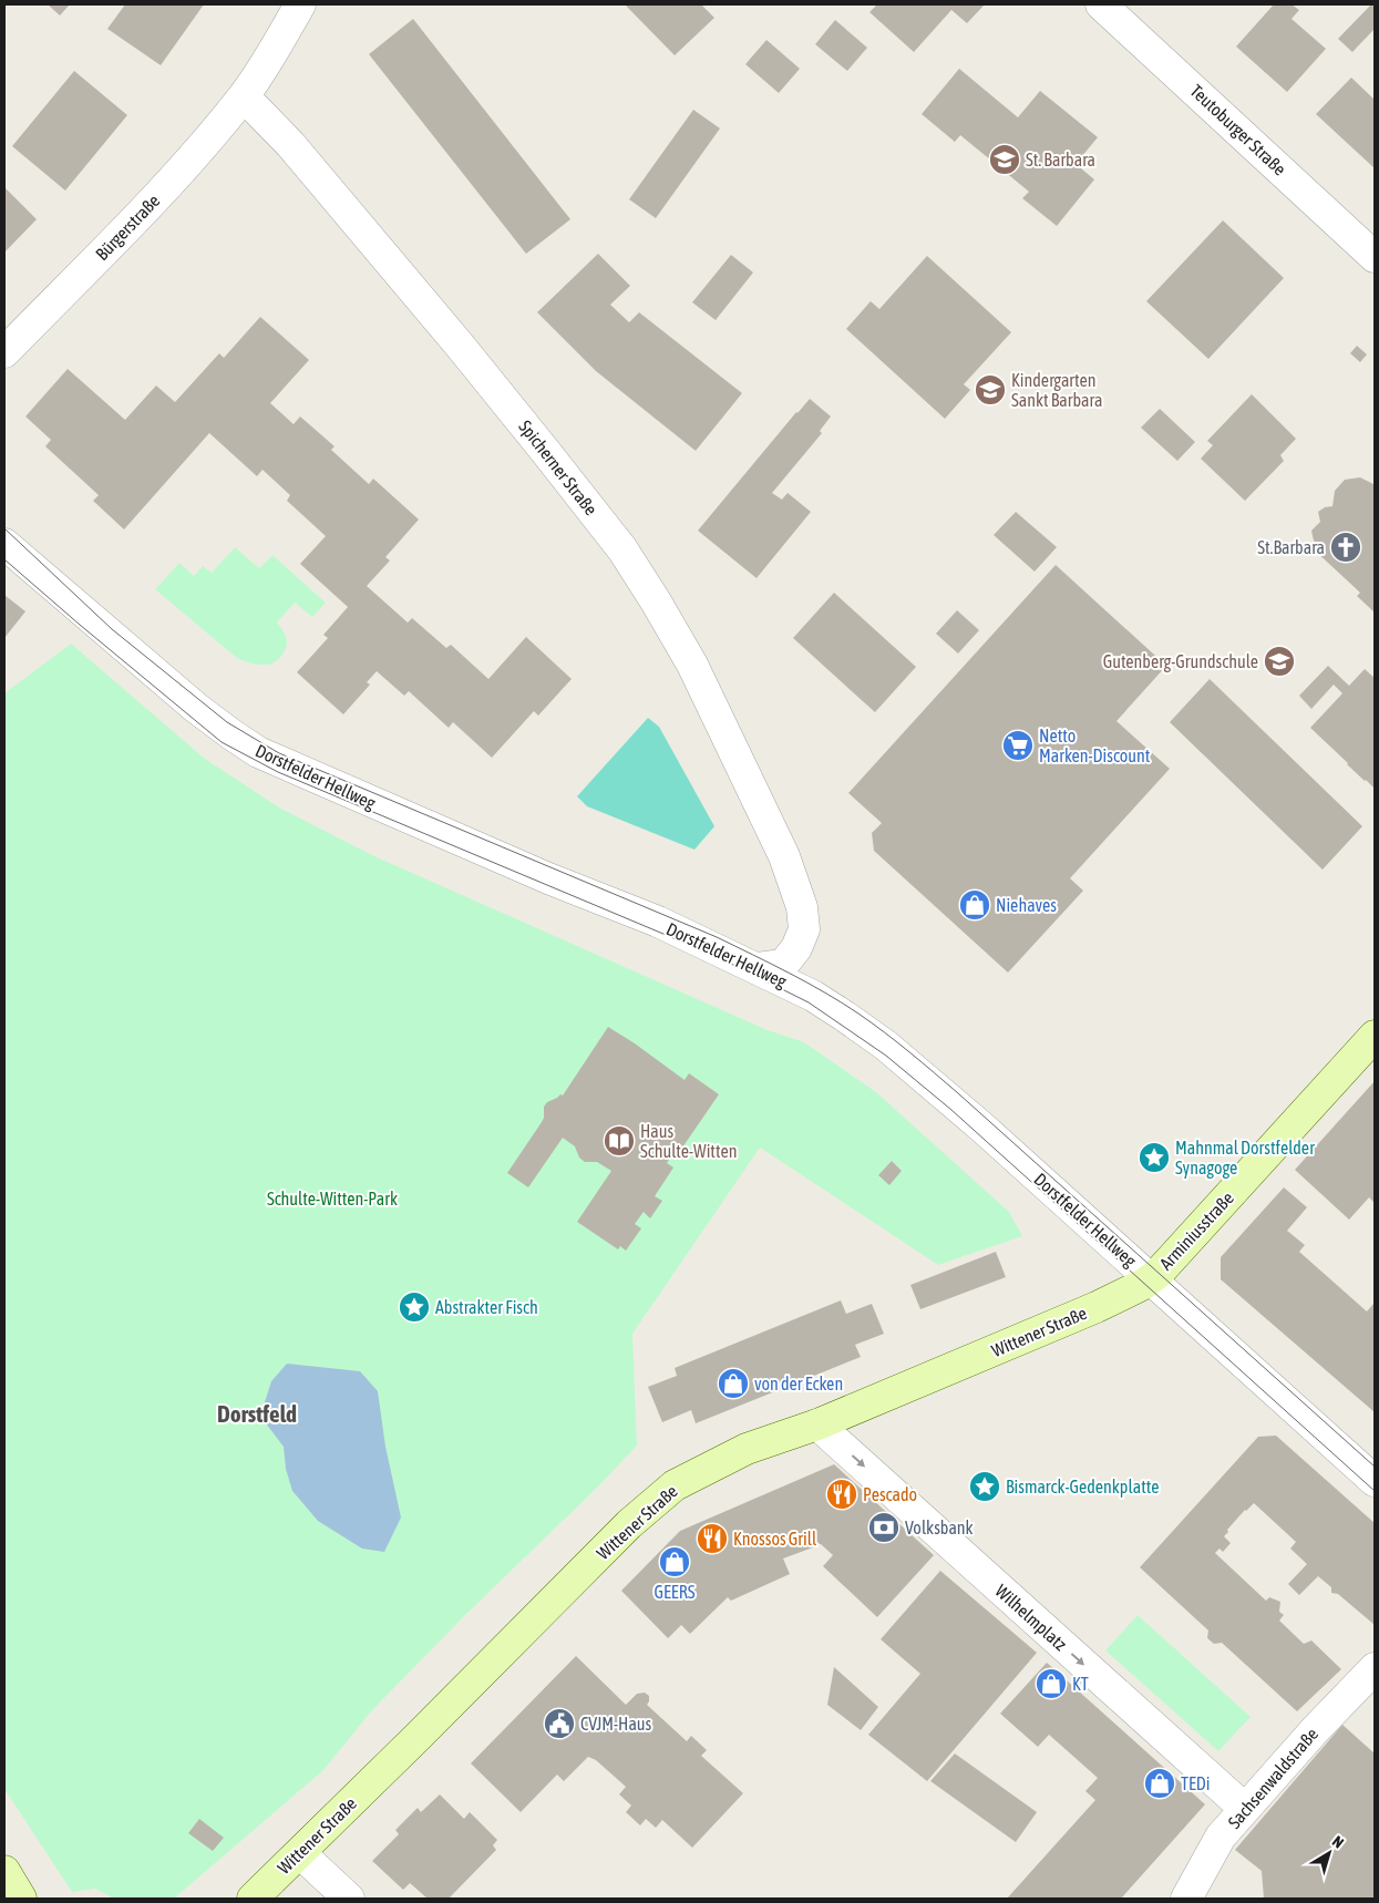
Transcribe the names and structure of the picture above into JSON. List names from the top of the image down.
{
  "streets": {
    "main road": ["Arminiusstraße", "Wittener Straße"],
    "street": [
      "Teutoburger Straße",
      "Bürgerstraße",
      "Spicherner Straße",
      "Dorstfelder Hellweg",
      "Wilhelmplatz",
      "Sachsenwaldstraße"
    ]
  },
  "crossings": [
    ["Bürgerstraße", "Spicherner Straße"],
    ["Spicherner Straße", "Dorstfelder Hellweg"],
    ["Dorstfelder Hellweg", "Arminiusstraße"],
    ["Dorstfelder Hellweg", "Wittener Straße"],
    ["Arminiusstraße", "Wittener Straße"],
    ["Wittener Straße", "Wilhelmplatz"],
    ["Wilhelmplatz", "Sachsenwaldstraße"]
  ],
  "one_way": ["Wilhelmplatz"],
  "districts": ["Dorstfeld"],
  "parks": ["Schulte-Witten-Park"],
  "places": {
    "school or university": ["St. Barbara", "Kindergarten Sankt Barbara", "Gutenberg-Grundschule"],
    "church": ["St.Barbara"],
    "supermarket": ["Netto Marken-Discount"],
    "shop": [
      "Niehaves",
      "von der Ecken",
      "GEERS",
      "KT",
      "TEDi"
    ],
    "library": ["Haus Schulte-Witten"],
    "place": ["Mahnmal Dorstfelder Synagoge", "Abstrakter Fisch", "Bismarck-Gedenkplatte"],
    "restaurant": ["Pescado", "Knossos Grill"],
    "bank": ["Volksbank"],
    "public building": ["CVJM-Haus"]
  },
  "north": "top right"
}
